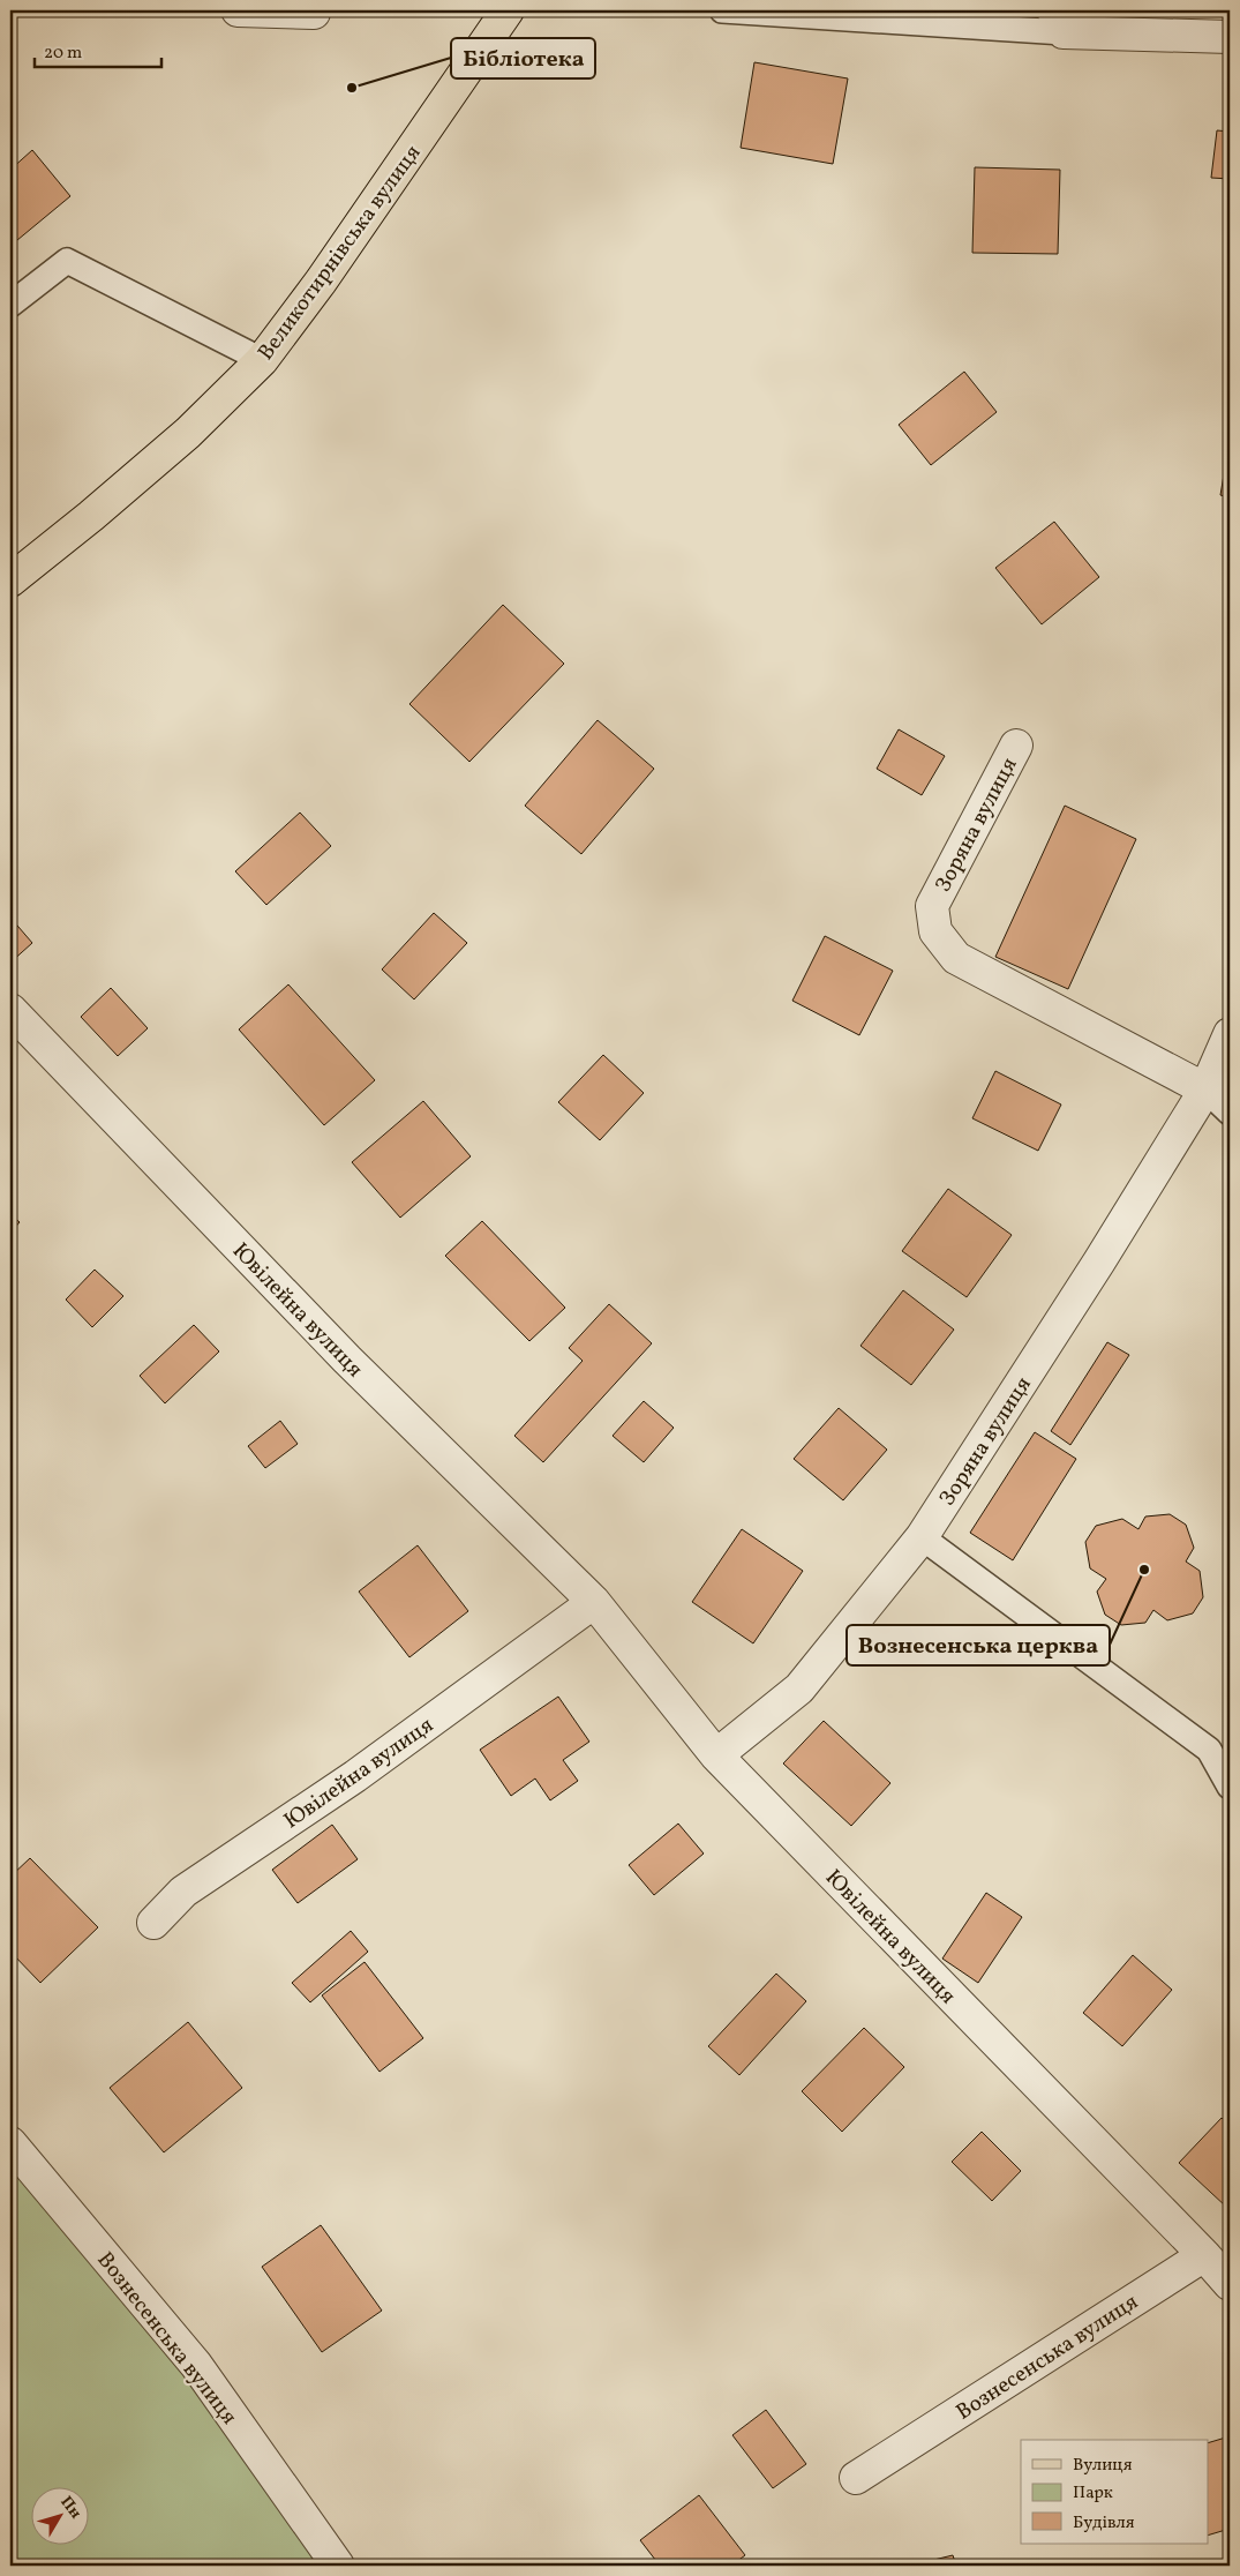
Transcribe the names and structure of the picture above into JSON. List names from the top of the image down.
{
  "streets": {
    "main road": ["Великотирнівська вулиця"],
    "street": ["Зоряна вулиця", "Ювілейна вулиця", "Вознесенська вулиця"]
  },
  "crossings": [
    ["Зоряна вулиця", "Ювілейна вулиця"],
    ["Ювілейна вулиця", "Вознесенська вулиця"]
  ],
  "places": ["Бібліотека", "Вознесенська церква"],
  "legend": ["Вулиця", "Парк", "Будівля"],
  "scale_bar": "20 m",
  "north": "top right"
}
